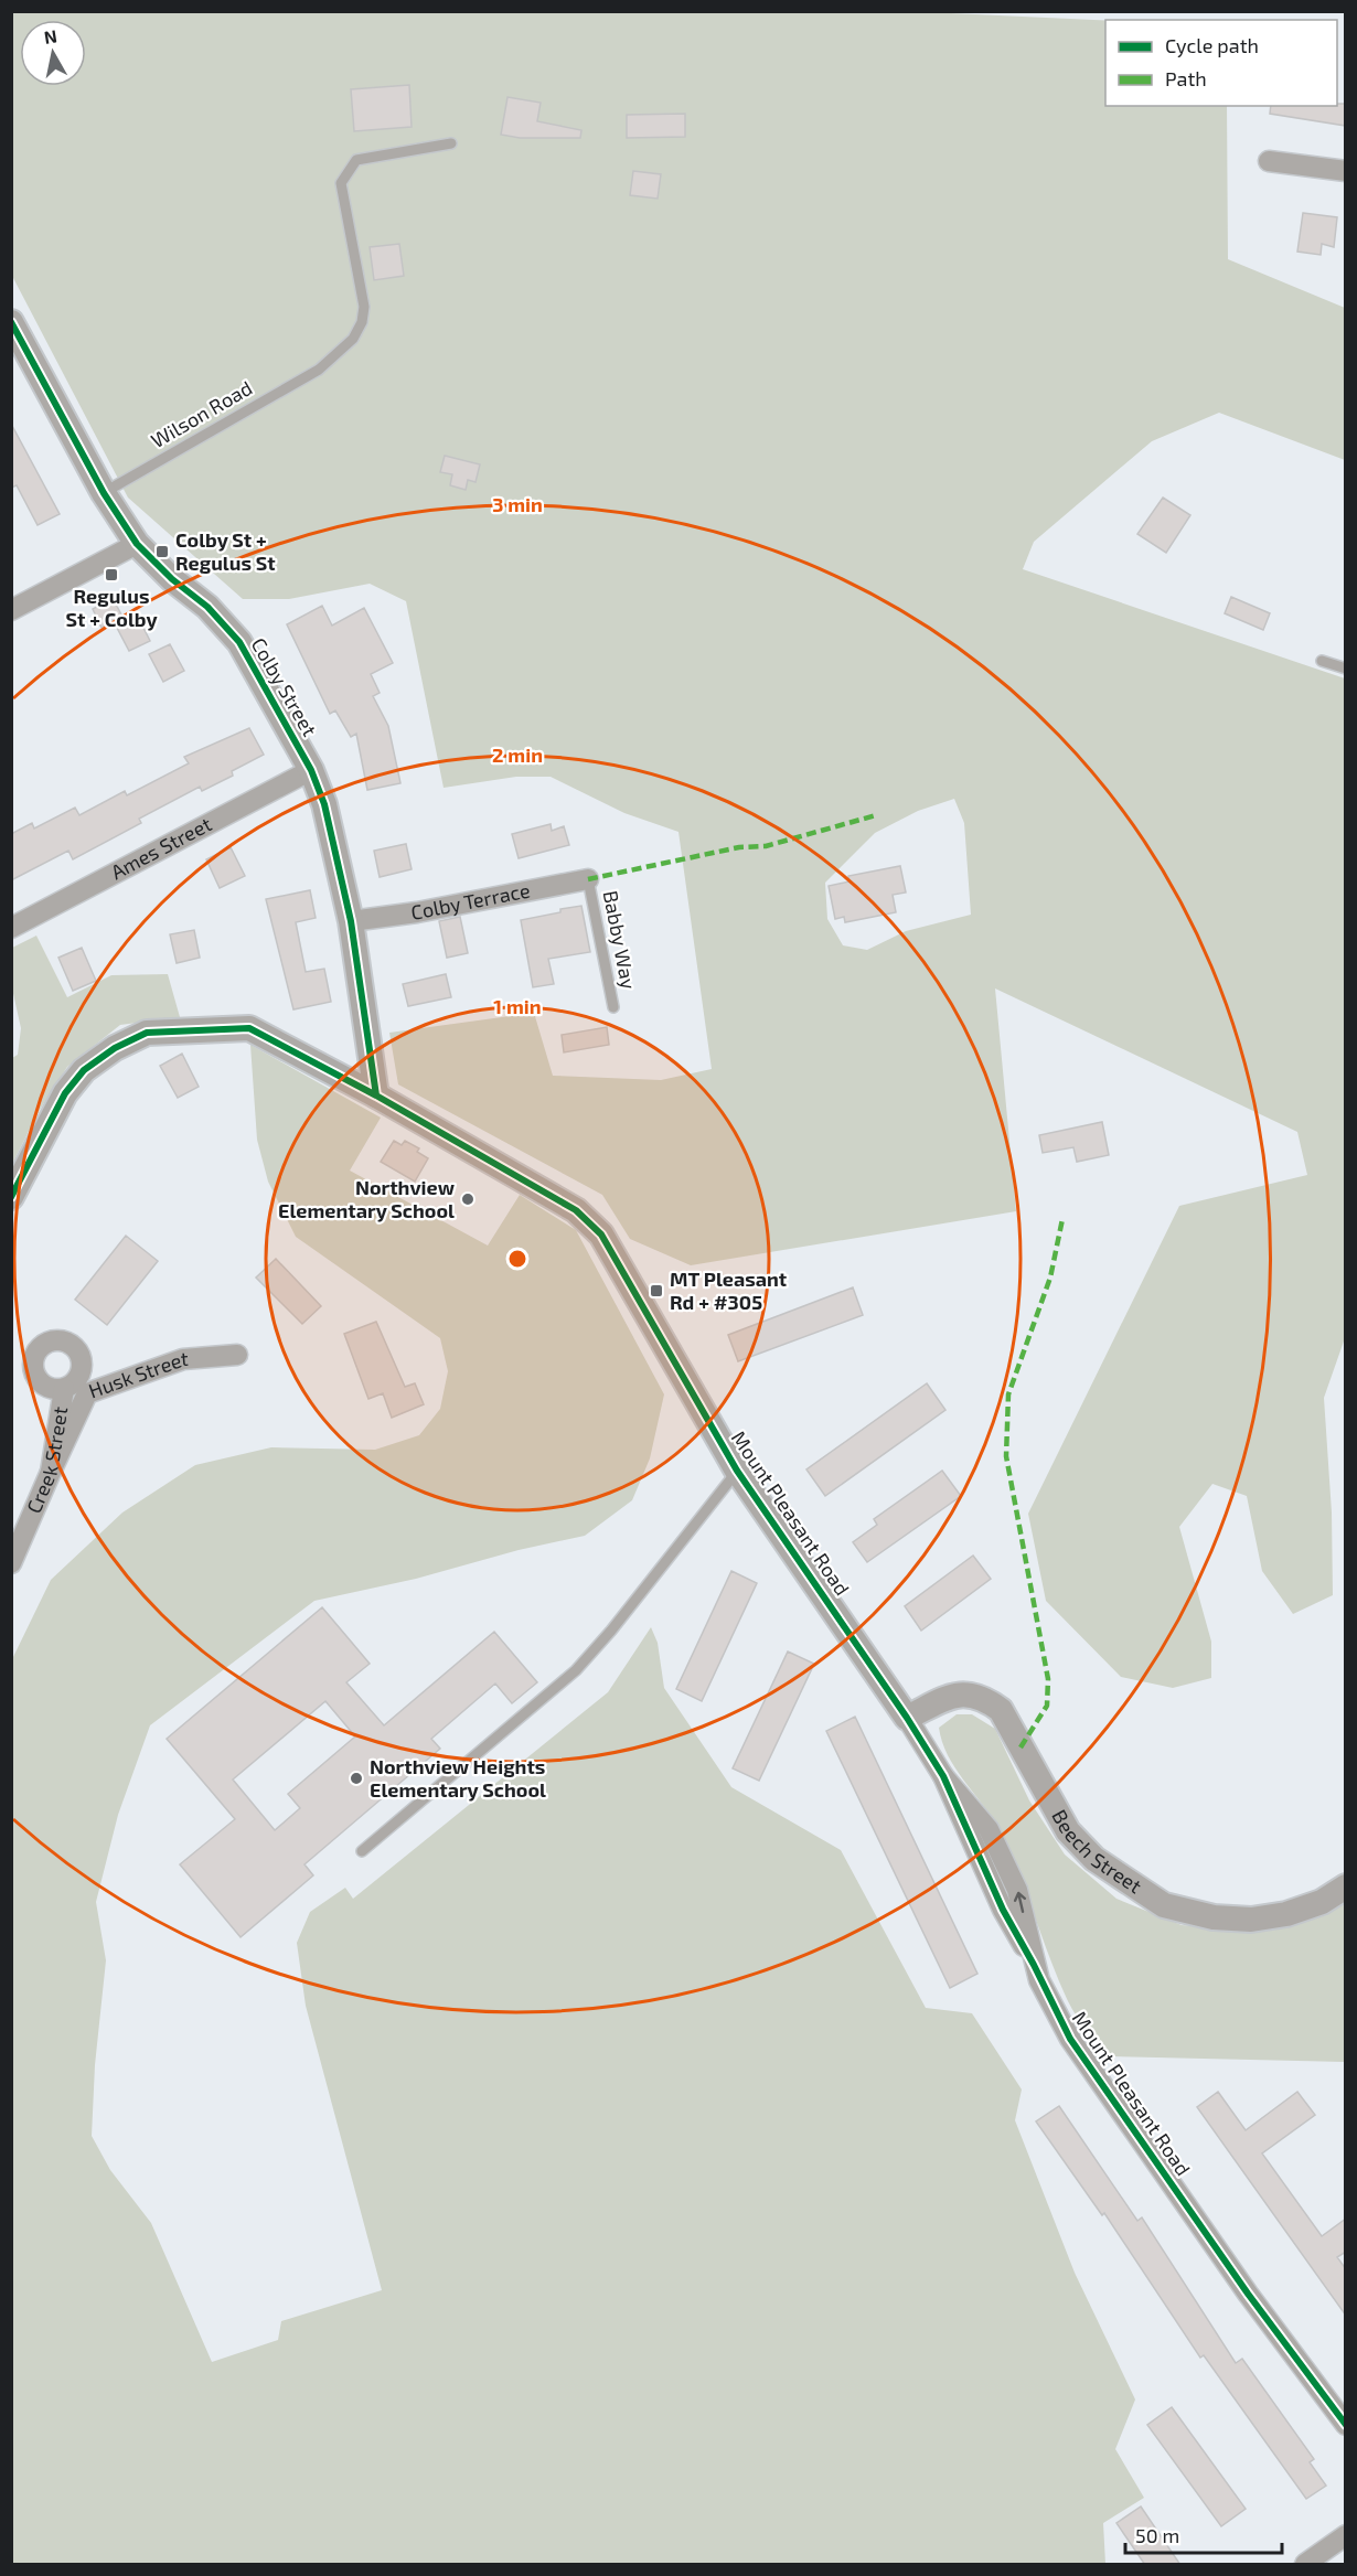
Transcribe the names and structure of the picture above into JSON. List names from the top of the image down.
{
  "streets": {
    "street": [
      "Colby Street",
      "Ames Street",
      "Colby Terrace",
      "Husk Street",
      "Creek Street",
      "Mount Pleasant Road",
      "Beech Street"
    ],
    "lane": ["Wilson Road", "Babby Way"]
  },
  "crossings": [
    ["Wilson Road", "Colby Street"],
    ["Colby Street", "Ames Street"],
    ["Colby Street", "Colby Terrace"],
    ["Colby Street", "Mount Pleasant Road"],
    ["Colby Terrace", "Babby Way"],
    ["Husk Street", "Creek Street"],
    ["Mount Pleasant Road", "Beech Street"]
  ],
  "places": {
    "transit": ["Colby St + Regulus St", "Regulus St + Colby", "MT Pleasant Rd + #305"],
    "other": ["Northview Elementary School", "Northview Heights Elementary School"]
  },
  "legend": ["Cycle path", "Path"],
  "scale_bar": "50 m",
  "north": "top",
  "rings": ["3 min", "2 min", "1 min"]
}
